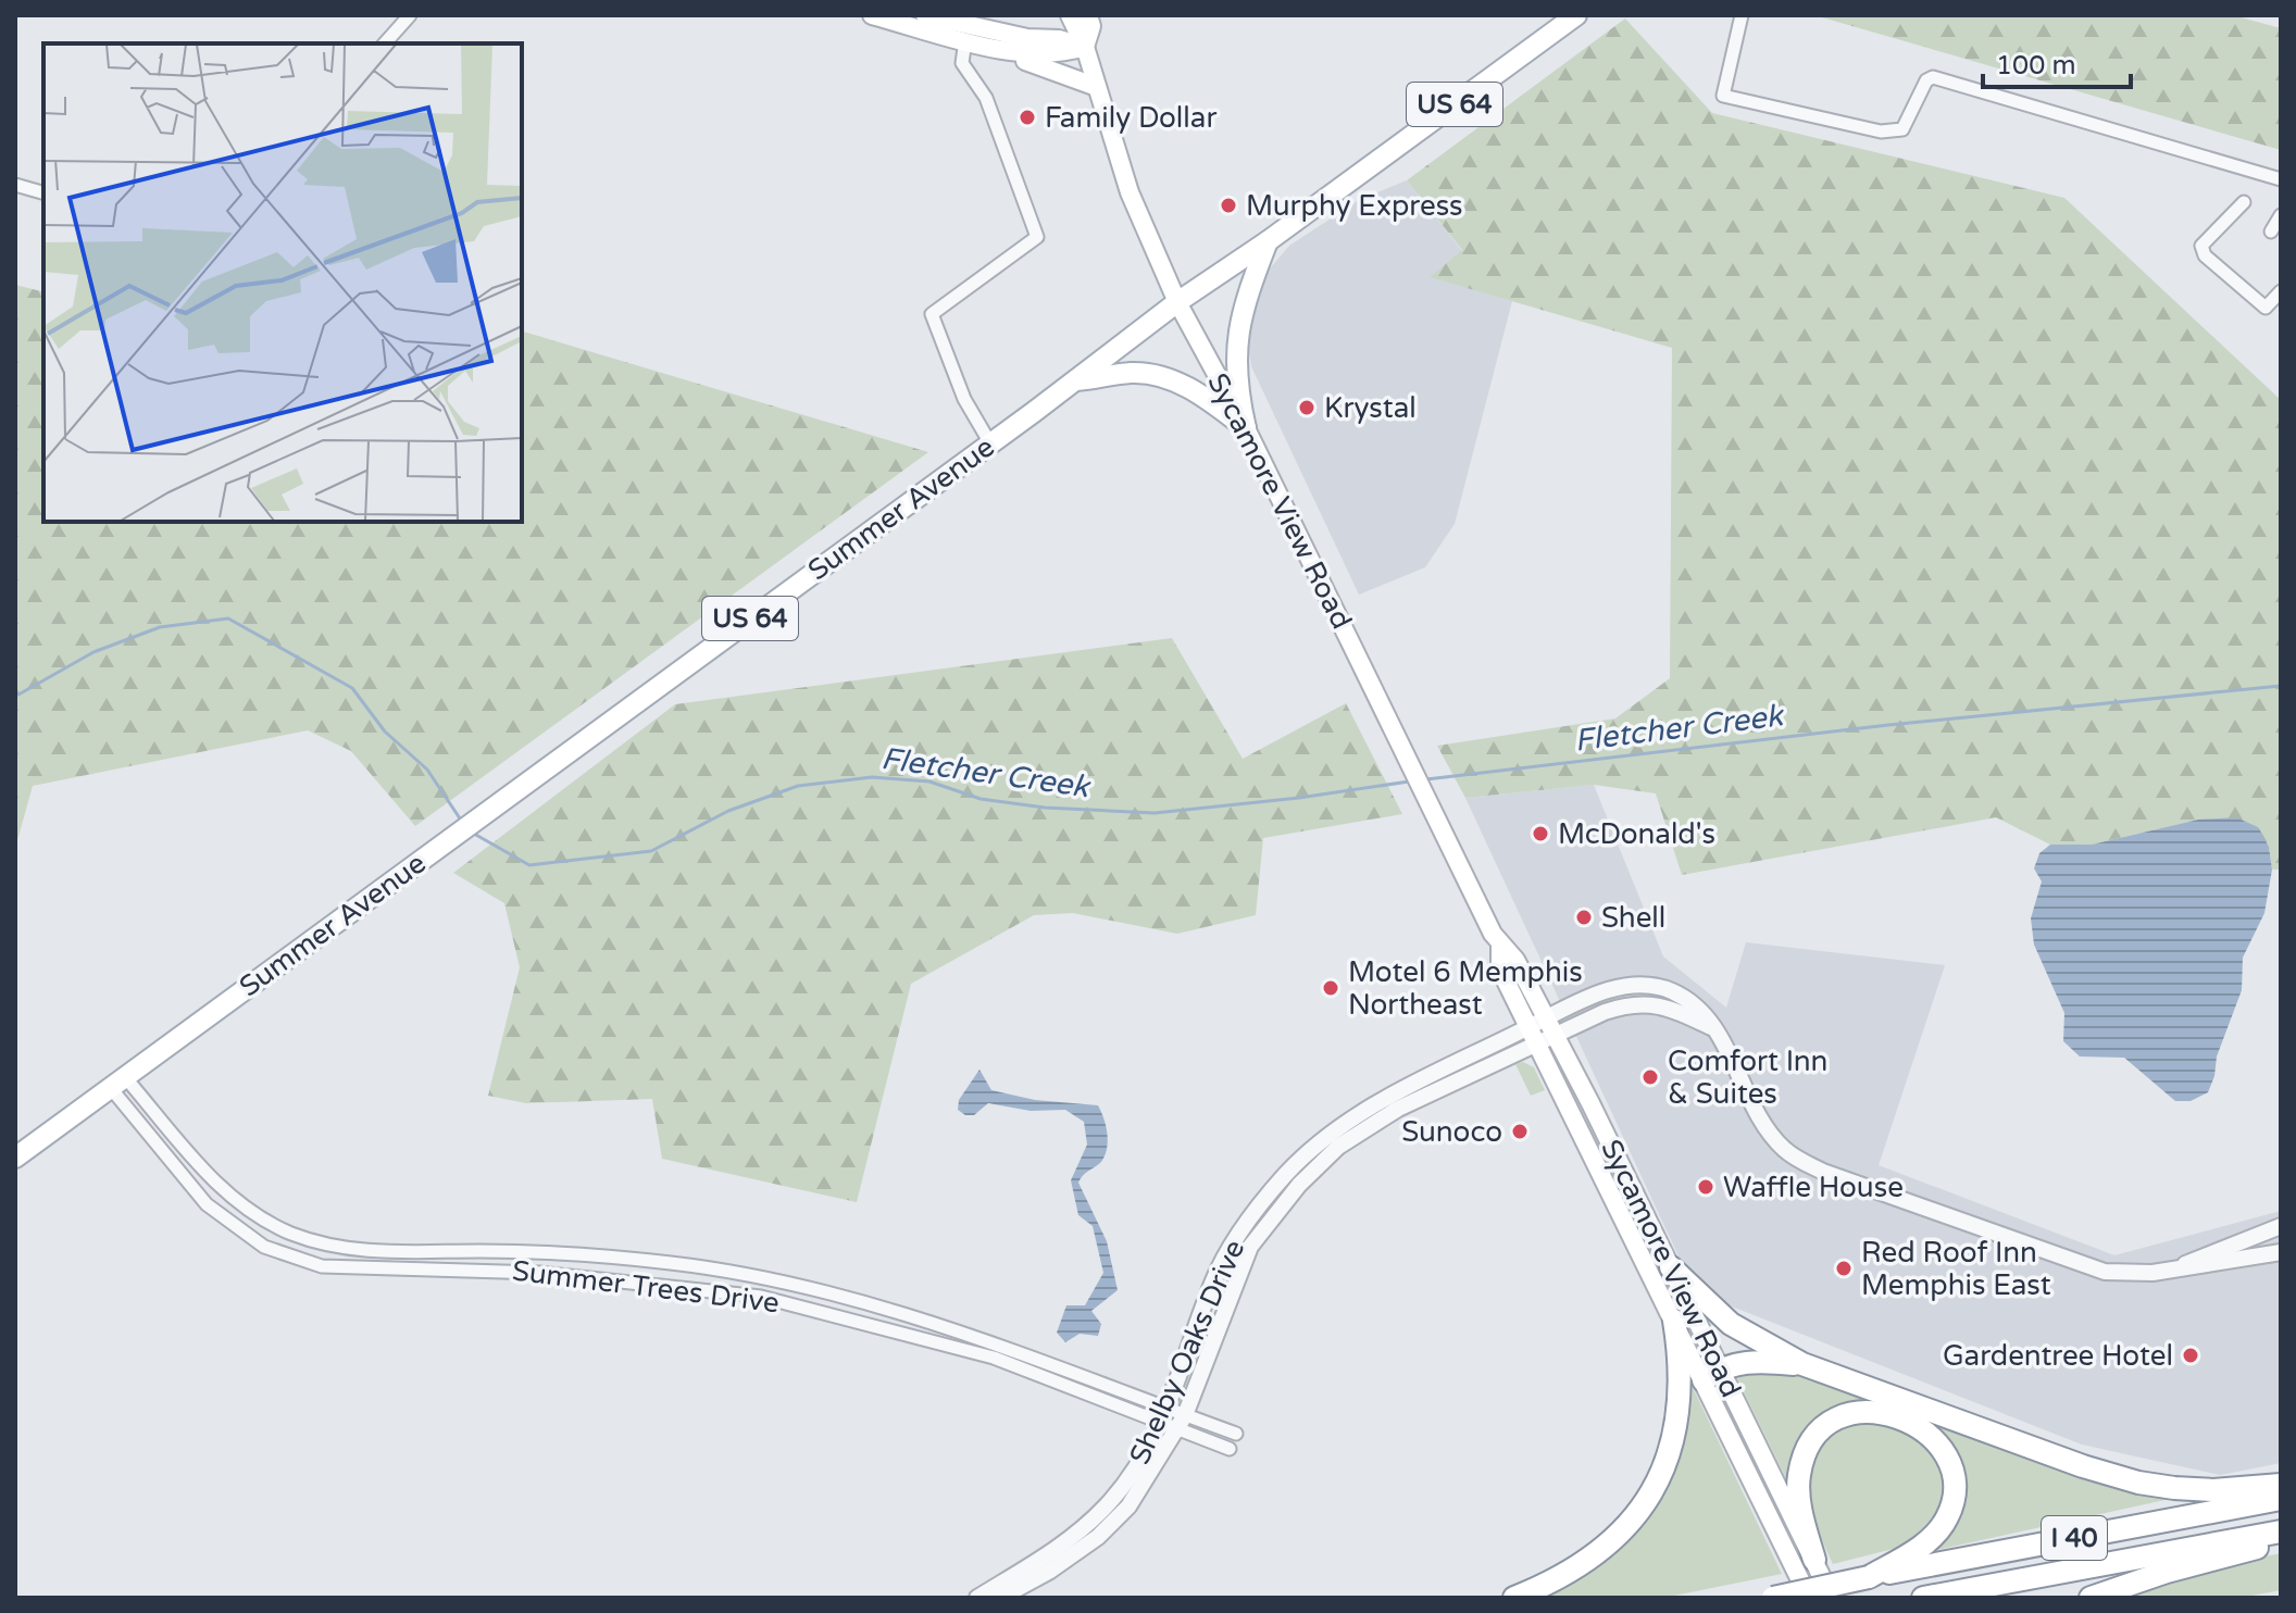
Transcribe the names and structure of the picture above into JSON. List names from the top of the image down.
{
  "streets": {
    "highway": ["I 40"],
    "main road": ["US 64", "Sycamore View Road", "Summer Avenue"],
    "street": ["Summer Trees Drive", "Shelby Oaks Drive"]
  },
  "crossings": [
    ["Sycamore View Road", "Summer Avenue"],
    ["Sycamore View Road", "Shelby Oaks Drive"],
    ["Summer Avenue", "Summer Trees Drive"],
    ["Summer Trees Drive", "Shelby Oaks Drive"]
  ],
  "water": ["Fletcher Creek"],
  "places": [
    "Family Dollar",
    "Murphy Express",
    "Krystal",
    "McDonald's",
    "Shell",
    "Motel 6 Memphis Northeast",
    "Comfort Inn & Suites",
    "Sunoco",
    "Waffle House",
    "Red Roof Inn Memphis East",
    "Gardentree Hotel"
  ],
  "scale_bar": "100 m"
}
